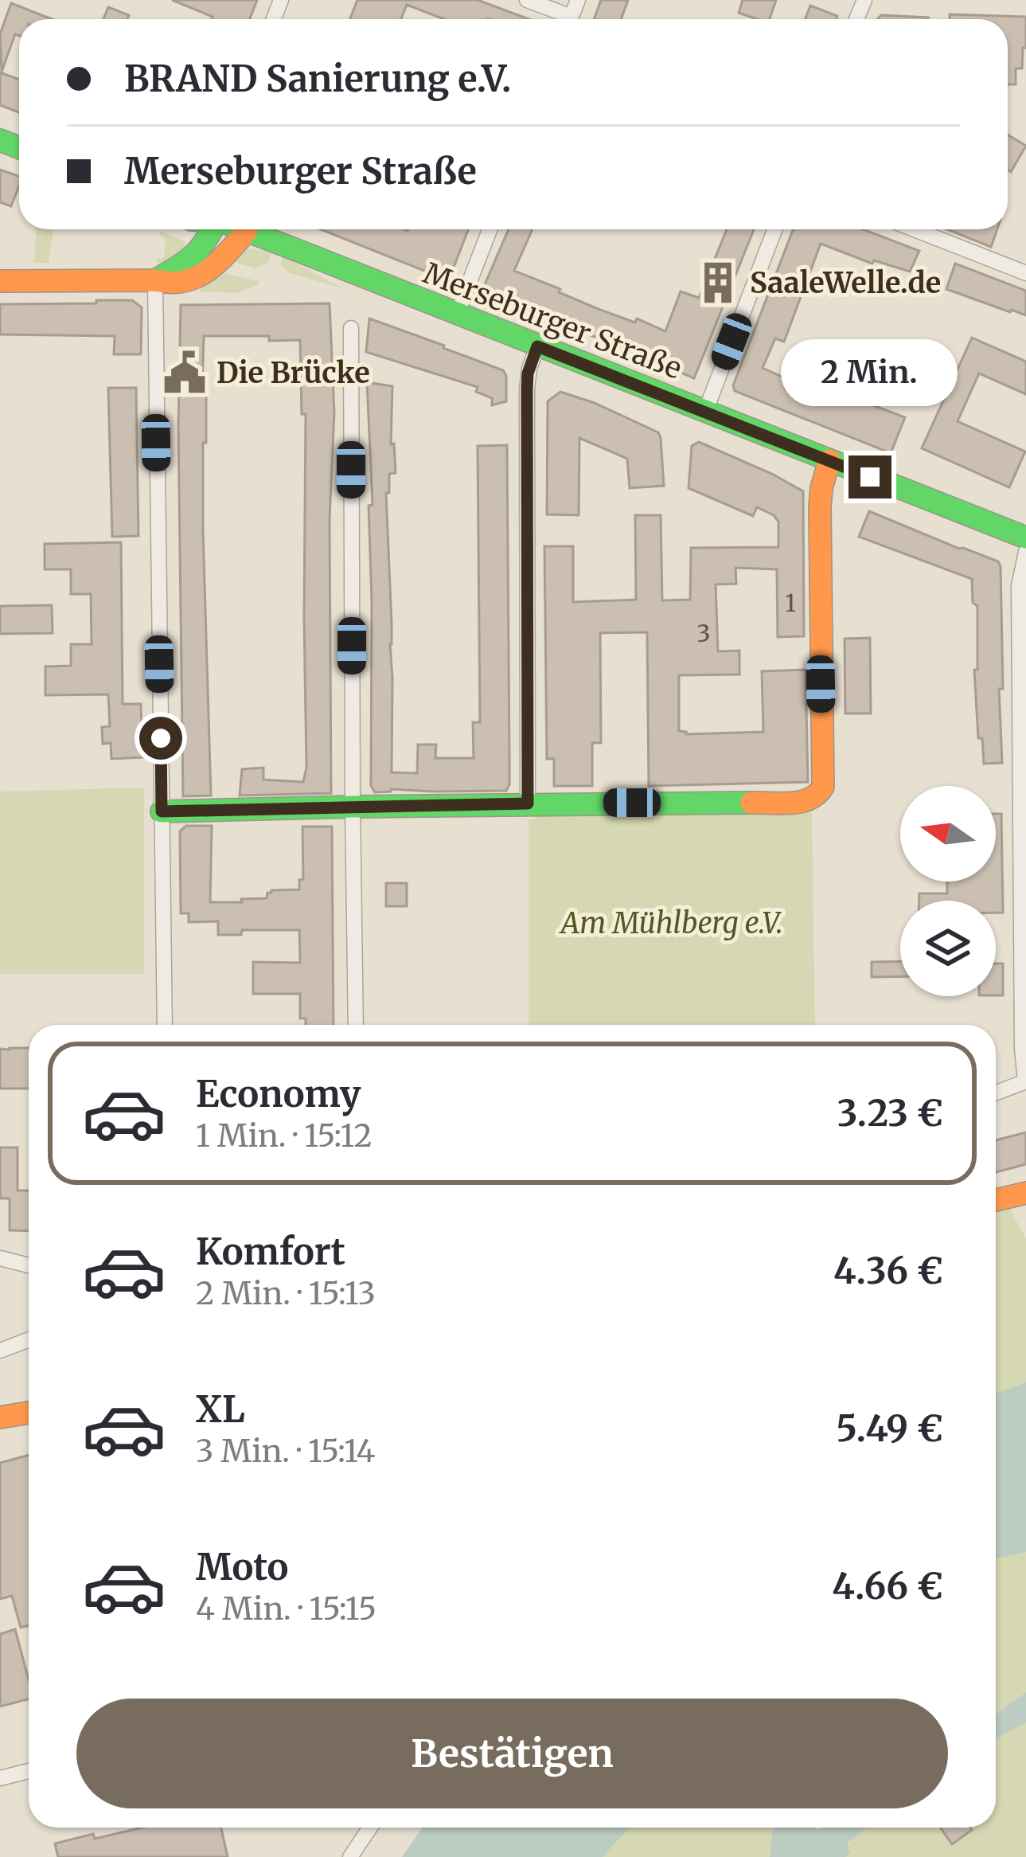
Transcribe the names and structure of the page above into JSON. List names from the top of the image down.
{
  "streets": {
    "street": ["Merseburger Straße"]
  },
  "parks": ["Am Mühlberg e.V."],
  "places": {
    "building": ["SaaleWelle.de"],
    "public building": ["Die Brücke"]
  },
  "house_numbers": ["1", "3"],
  "north": "left",
  "page": {
    "banner": ["BRAND Sanierung e.V.", "Merseburger Straße"],
    "bubble": "2 Min.",
    "list": [
      {
        "name": "Economy",
        "note": "1 Min. · 15:12",
        "value": "3.23 €"
      },
      {
        "name": "Komfort",
        "note": "2 Min. · 15:13",
        "value": "4.36 €"
      },
      {
        "name": "XL",
        "note": "3 Min. · 15:14",
        "value": "5.49 €"
      },
      {
        "name": "Moto",
        "note": "4 Min. · 15:15",
        "value": "4.66 €"
      }
    ],
    "buttons": "Bestätigen"
  }
}
